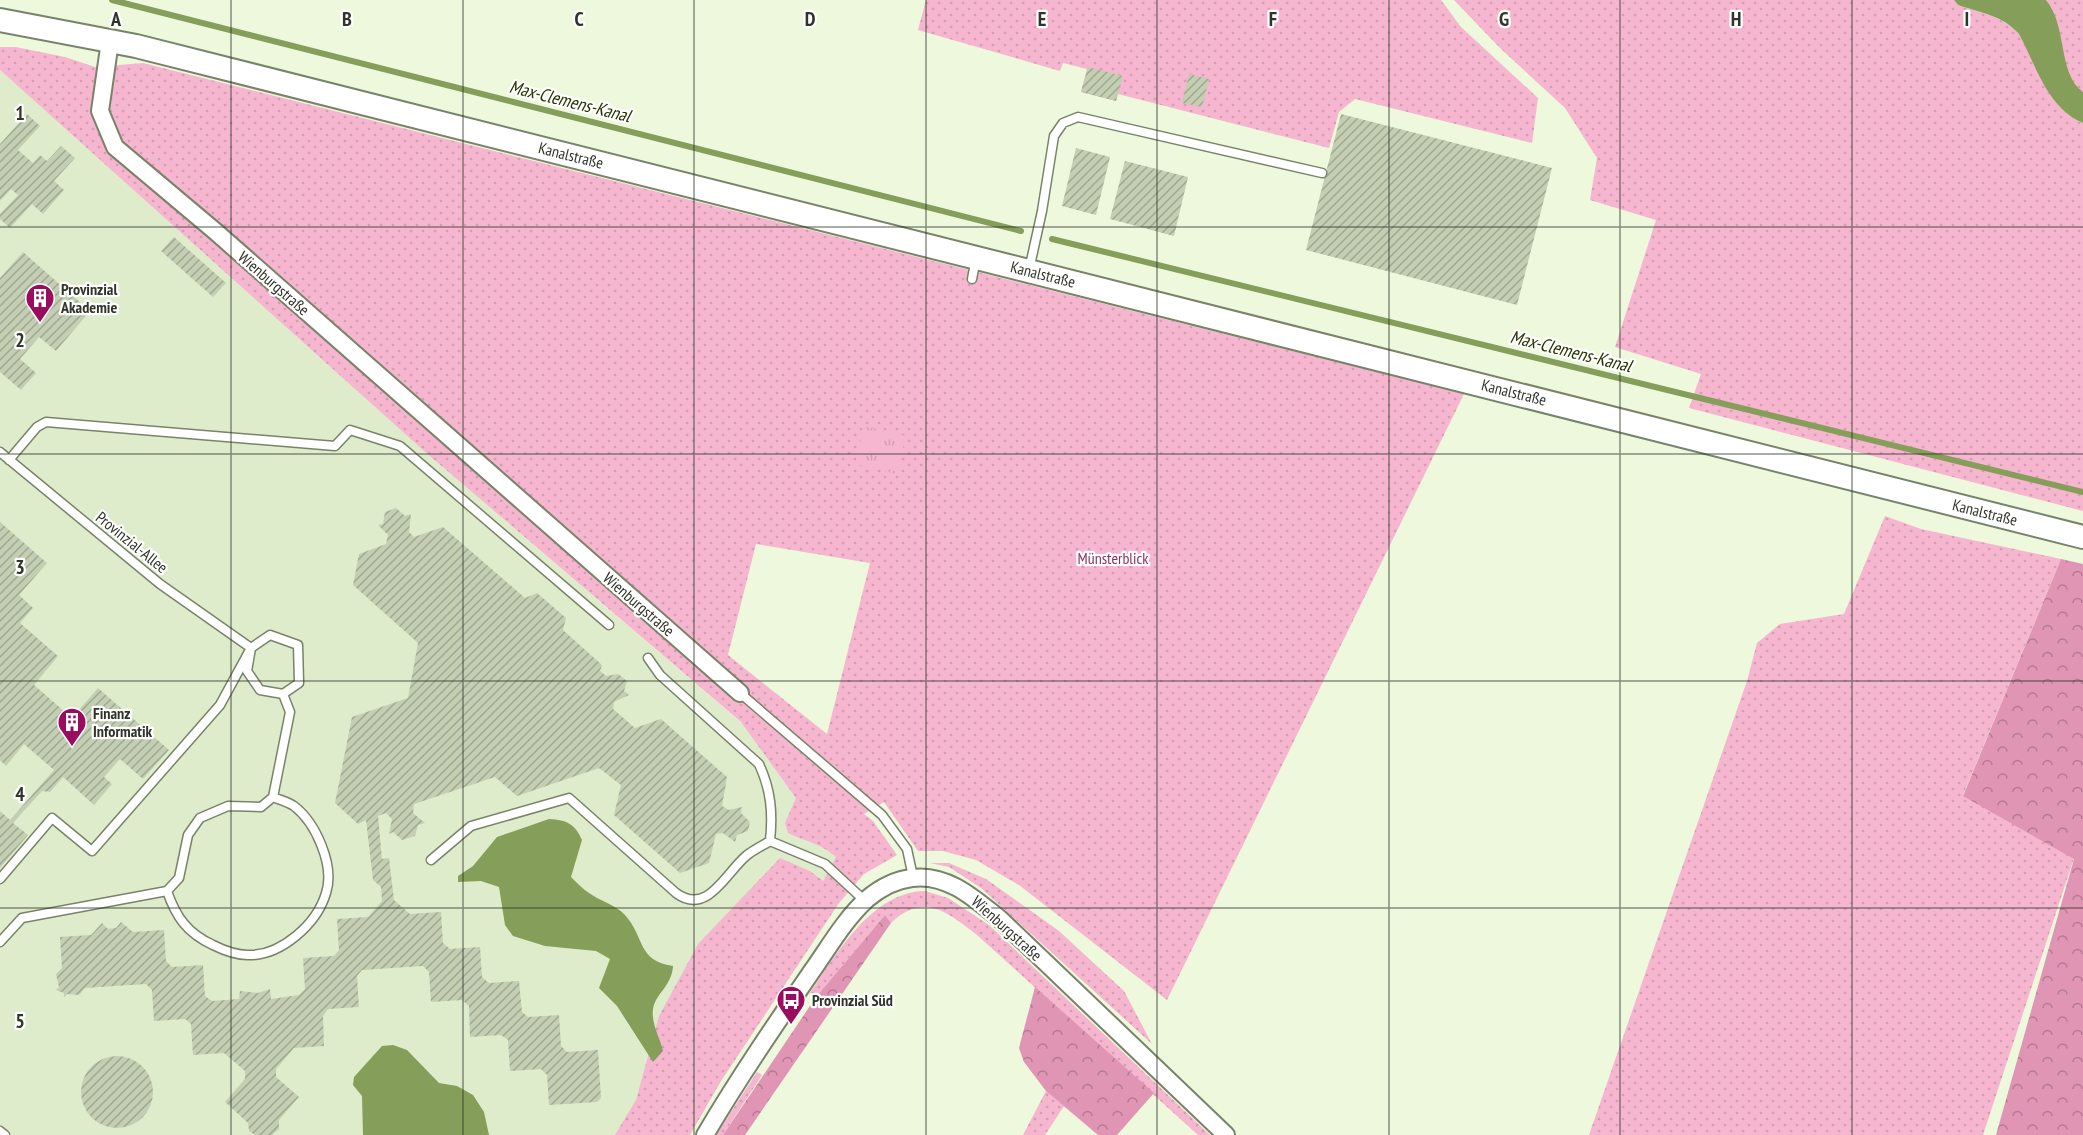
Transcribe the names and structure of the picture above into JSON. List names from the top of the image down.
{
  "streets": {
    "main road": ["Kanalstraße"],
    "street": ["Wienburgstraße"],
    "lane": ["Provinzial-Allee"]
  },
  "crossings": [
    ["Kanalstraße", "Wienburgstraße"]
  ],
  "water": ["Max-Clemens-Kanal"],
  "parks": ["Münsterblick"],
  "places": {
    "building": ["Provinzial Akademie", "Finanz Informatik"],
    "bus stop": ["Provinzial Süd"]
  },
  "grid": {
    "columns": [
      "A",
      "B",
      "C",
      "D",
      "E",
      "F",
      "G",
      "H",
      "I"
    ],
    "rows": [
      "1",
      "2",
      "3",
      "4",
      "5"
    ]
  }
}
